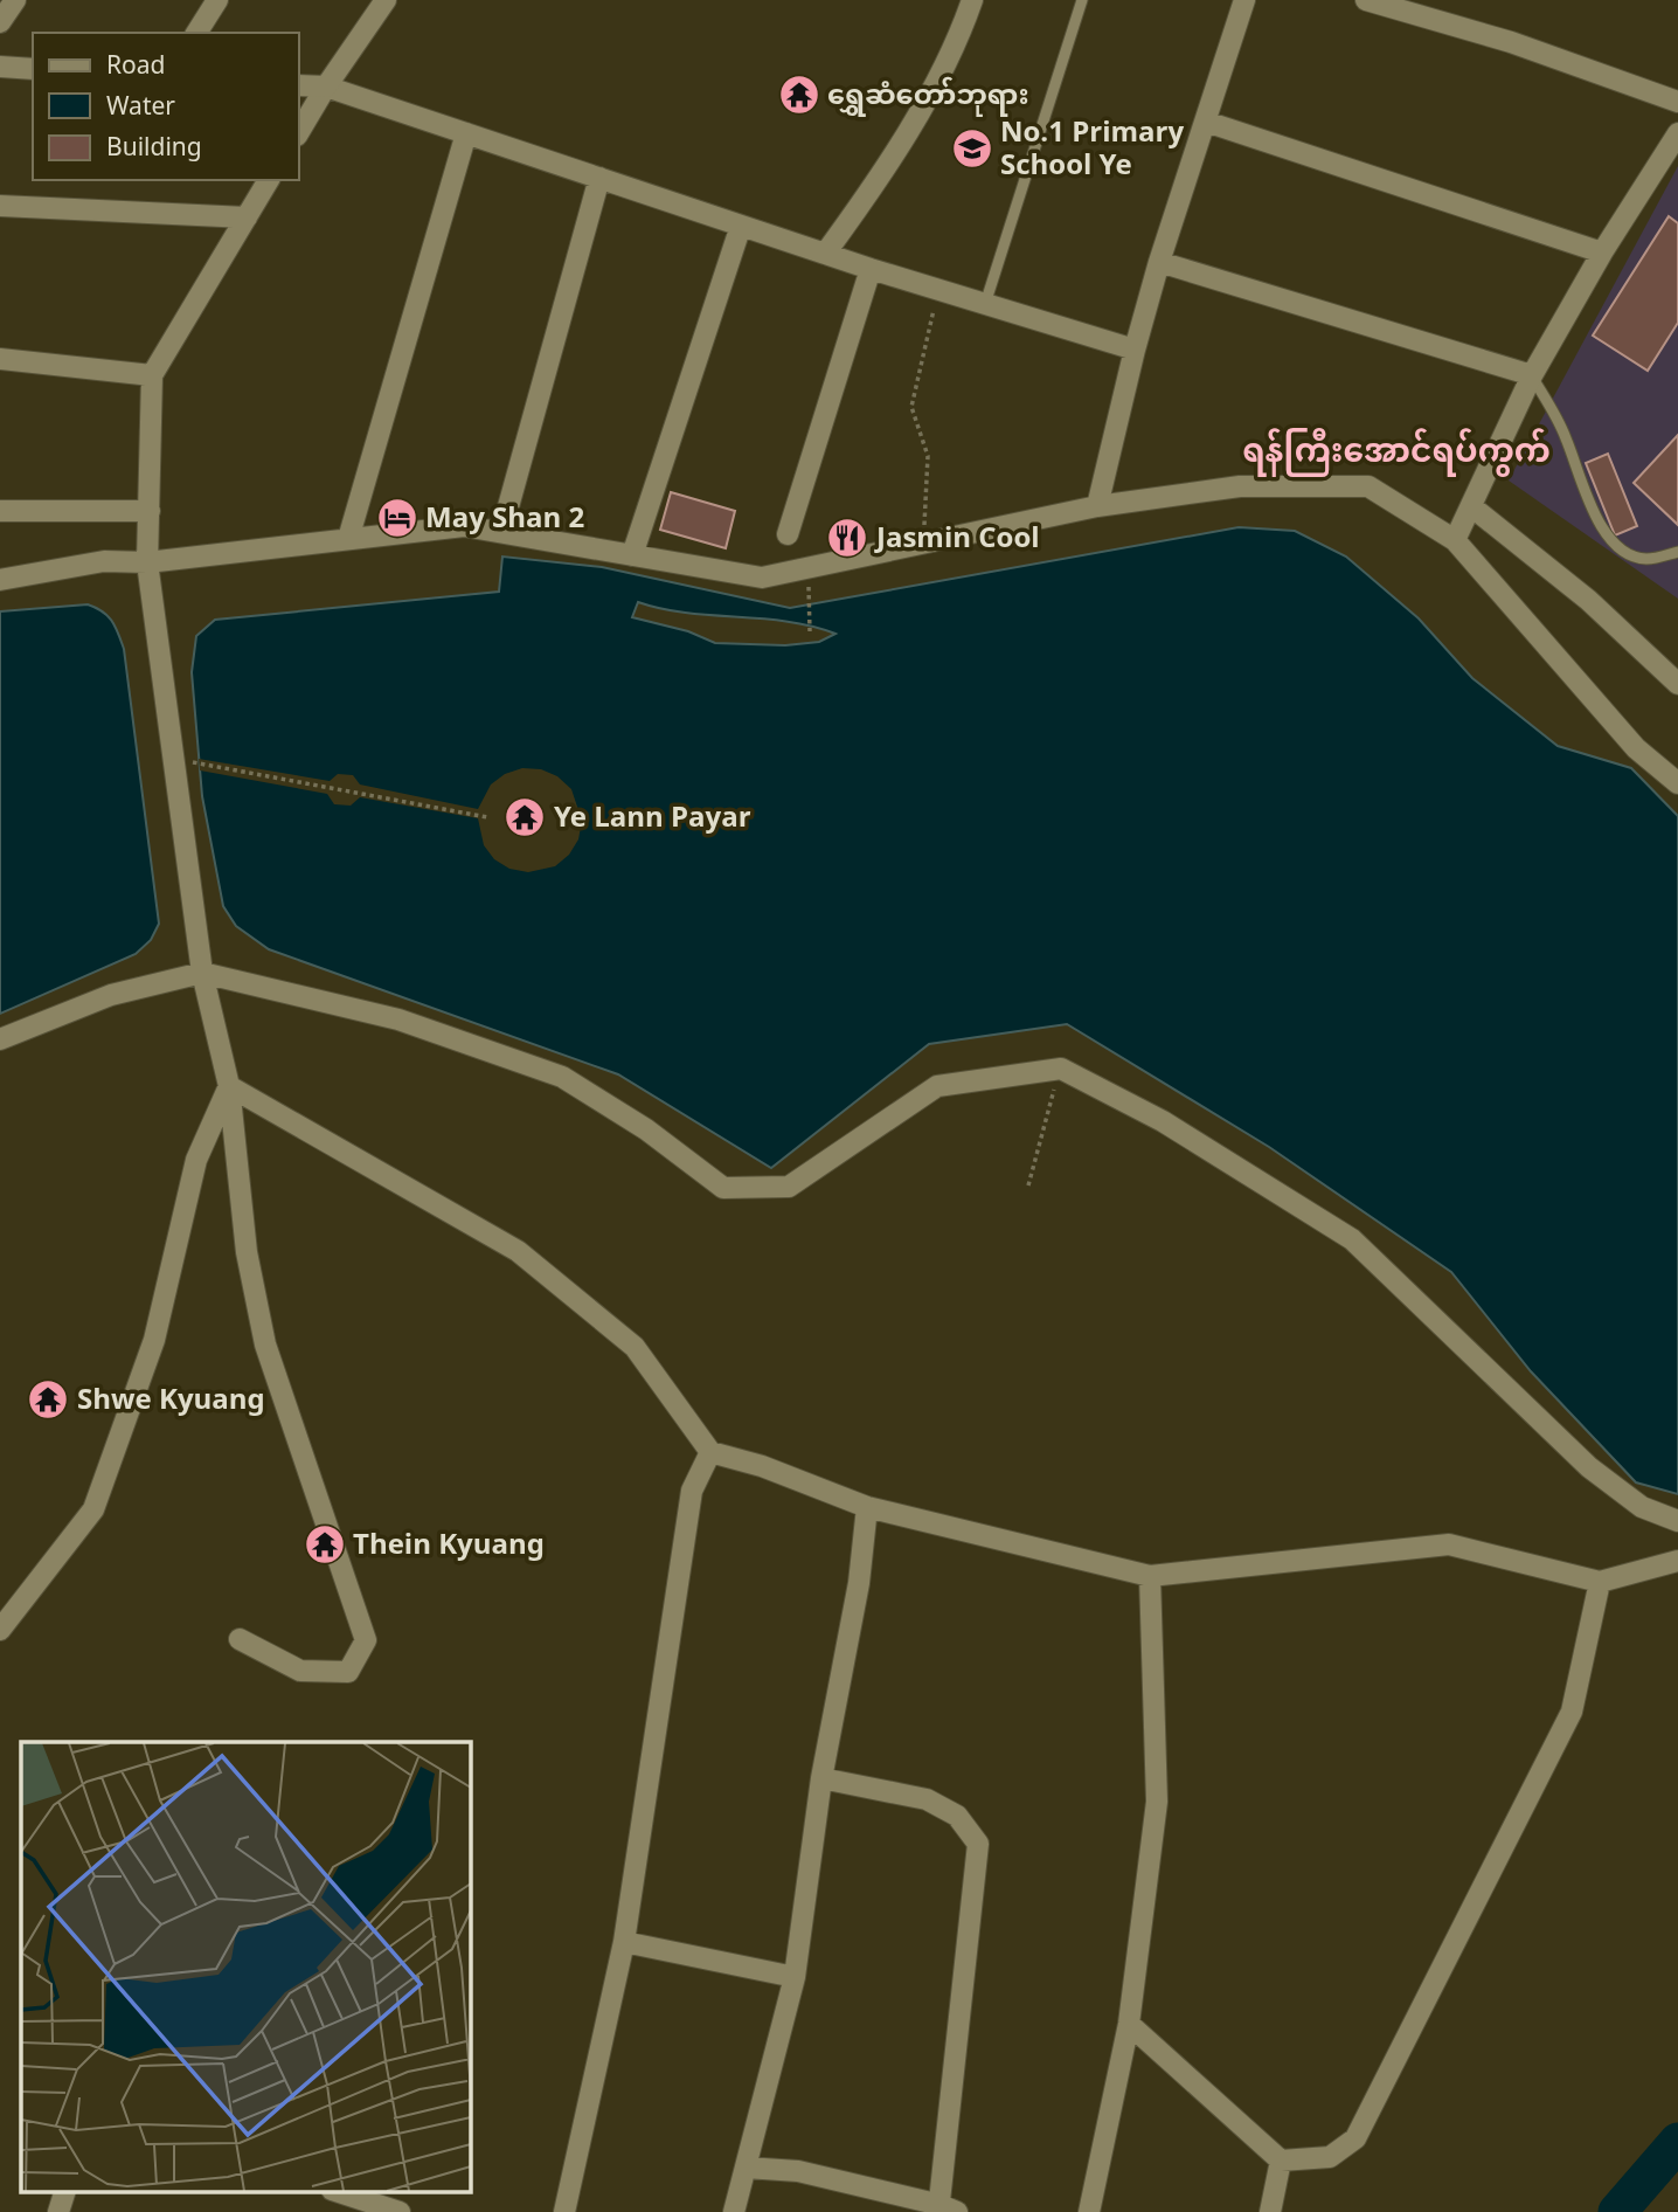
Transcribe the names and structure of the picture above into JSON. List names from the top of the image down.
{
  "districts": ["ရန်ကြီးအောင်ရပ်ကွက်"],
  "places": {
    "temple": [
      "ရွှေဆံတော်ဘုရား",
      "Ye Lann Payar",
      "Shwe Kyuang",
      "Thein Kyuang"
    ],
    "school or university": ["No.1 Primary School Ye"],
    "hotel": ["May Shan 2"],
    "restaurant": ["Jasmin Cool"]
  },
  "legend": ["Road", "Water", "Building"]
}
